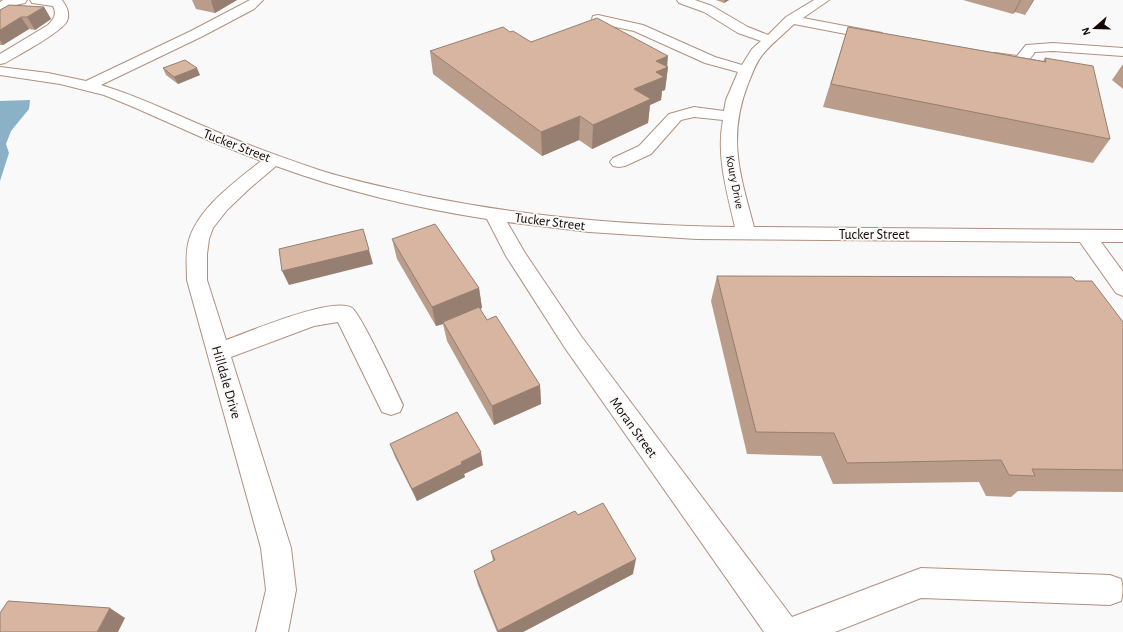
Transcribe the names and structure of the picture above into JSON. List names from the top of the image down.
{
  "streets": {
    "street": [
      "Tucker Street",
      "Koury Drive",
      "Hilldale Drive",
      "Moran Street"
    ]
  },
  "crossings": [
    ["Tucker Street", "Koury Drive"],
    ["Tucker Street", "Hilldale Drive"],
    ["Tucker Street", "Moran Street"]
  ],
  "north": "left"
}
